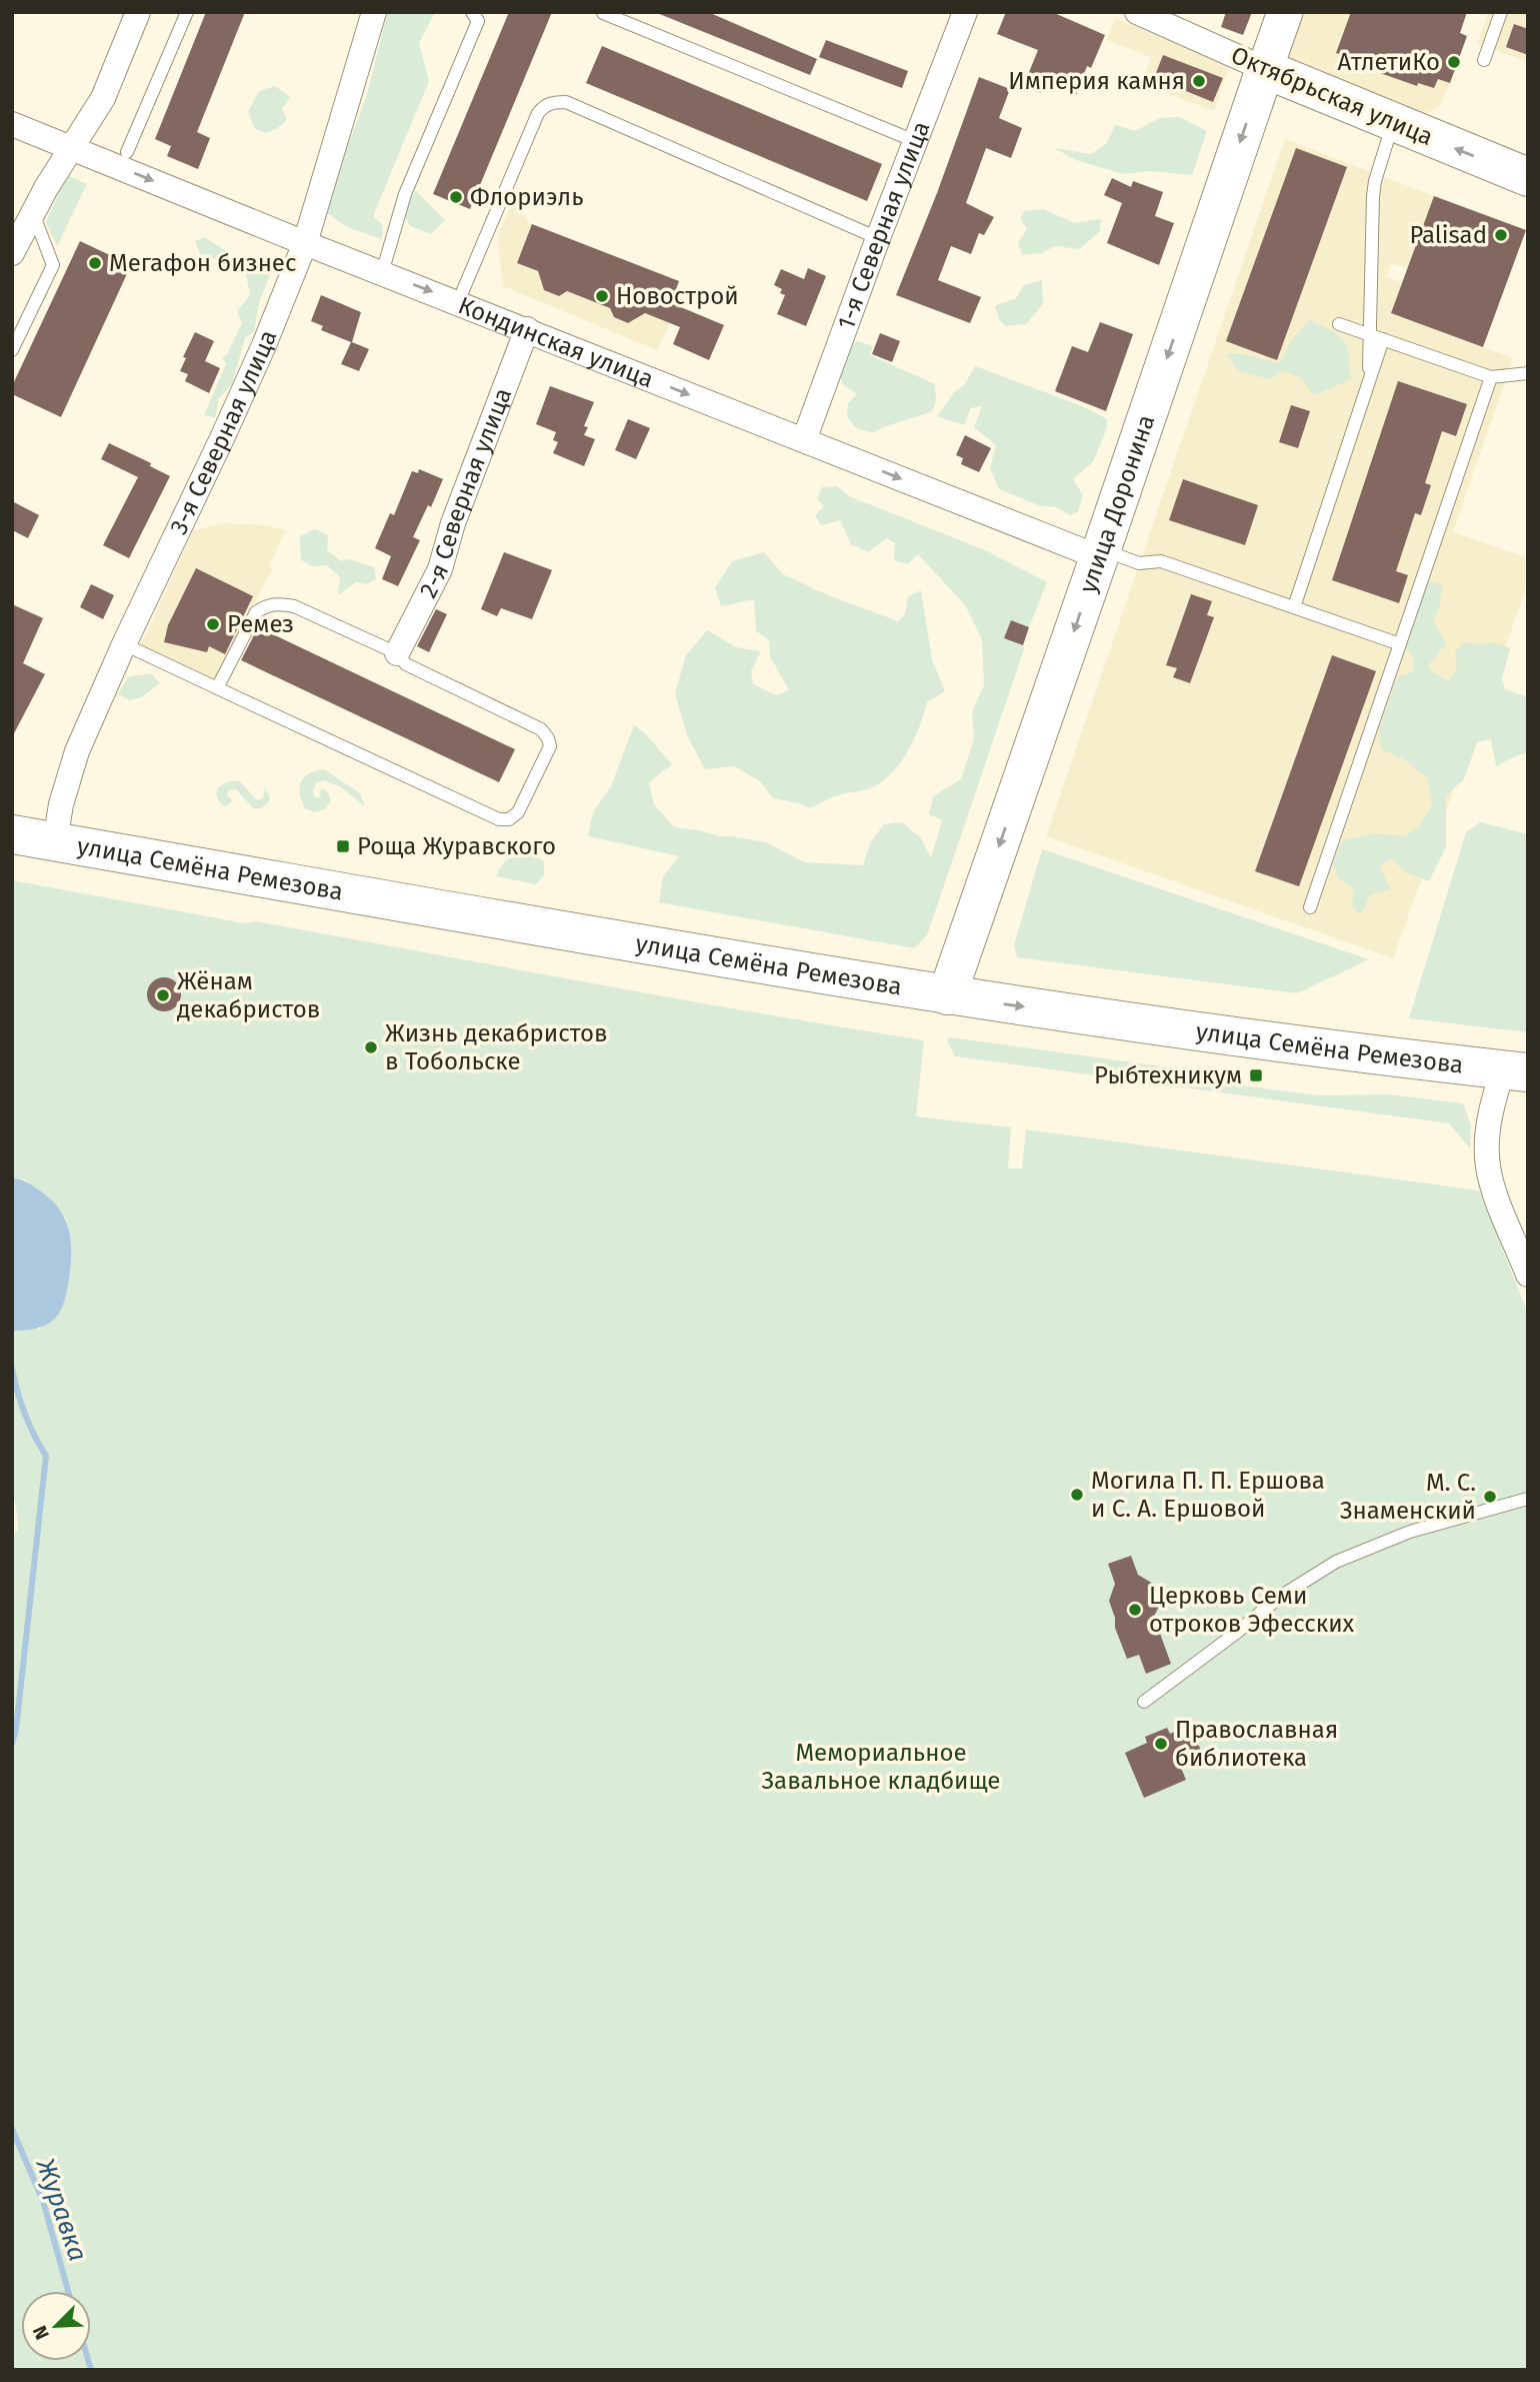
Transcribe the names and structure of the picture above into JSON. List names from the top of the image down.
{
  "streets": {
    "main road": ["Октябрьская улица", "улица Доронина", "улица Семёна Ремезова"],
    "street": [
      "1-я Северная улица",
      "Кондинская улица",
      "3-я Северная улица",
      "2-я Северная улица"
    ]
  },
  "crossings": [
    ["Октябрьская улица", "улица Доронина"],
    ["1-я Северная улица", "Кондинская улица"],
    ["Кондинская улица", "3-я Северная улица"],
    ["Кондинская улица", "2-я Северная улица"],
    ["Кондинская улица", "улица Доронина"],
    ["3-я Северная улица", "улица Семёна Ремезова"],
    ["улица Доронина", "улица Семёна Ремезова"]
  ],
  "one_way": ["Кондинская улица", "улица Доронина", "улица Семёна Ремезова"],
  "water": ["Журавка"],
  "parks": ["Мемориальное Завальное кладбище"],
  "places": {
    "other": [
      "АтлетиКо",
      "Империя камня",
      "Флориэль",
      "Palisad",
      "Мегафон бизнес",
      "Новострой",
      "Ремез",
      "Жёнам декабристов",
      "Жизнь декабристов в Тобольске",
      "Могила П. П. Ершова и С. А. Ершовой",
      "М. С. Знаменский",
      "Церковь Семи отроков Эфесских",
      "Православная библиотека"
    ],
    "transit": ["Роща Журавского", "Рыбтехникум"]
  },
  "north": "bottom left"
}
